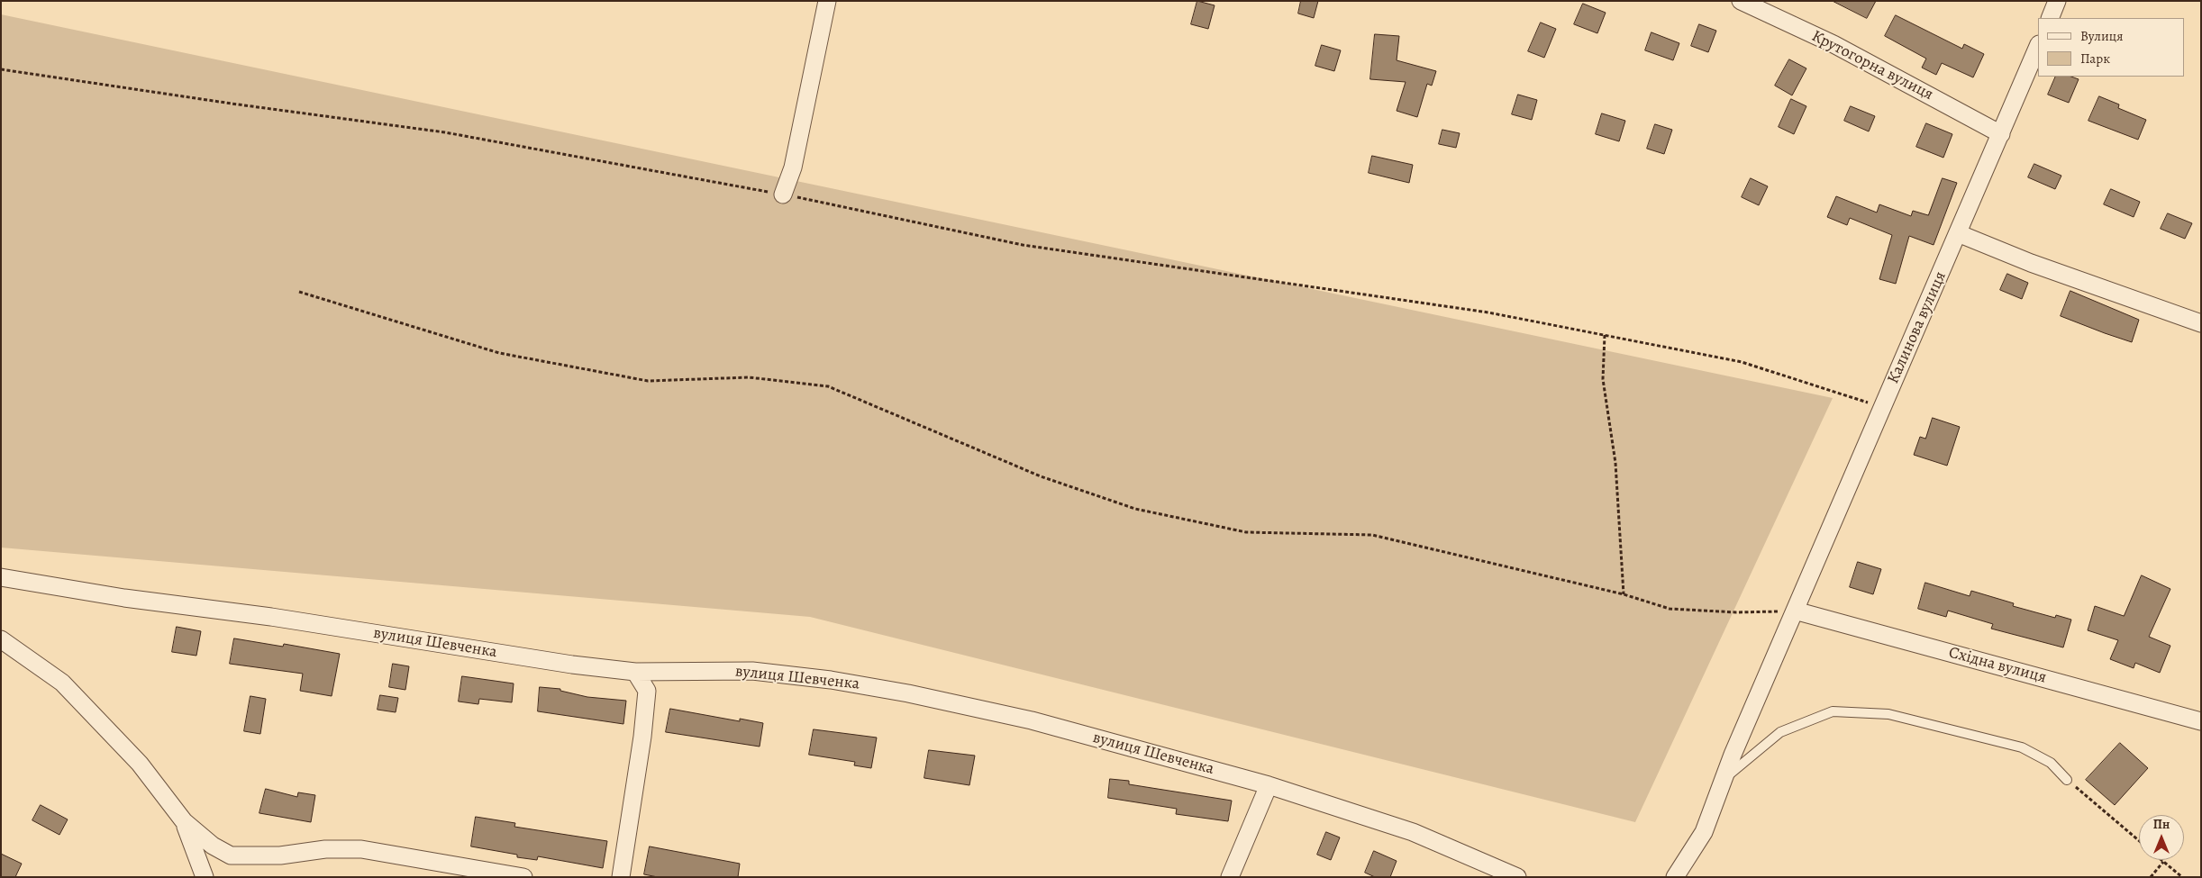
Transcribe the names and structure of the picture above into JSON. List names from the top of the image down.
{
  "streets": {
    "street": [
      "Крутогорна вулиця",
      "Калинова вулиця",
      "вулиця Шевченка",
      "Східна вулиця"
    ]
  },
  "crossings": [
    ["Крутогорна вулиця", "Калинова вулиця"],
    ["Калинова вулиця", "Східна вулиця"]
  ],
  "legend": ["Вулиця", "Парк"],
  "north": "top"
}
